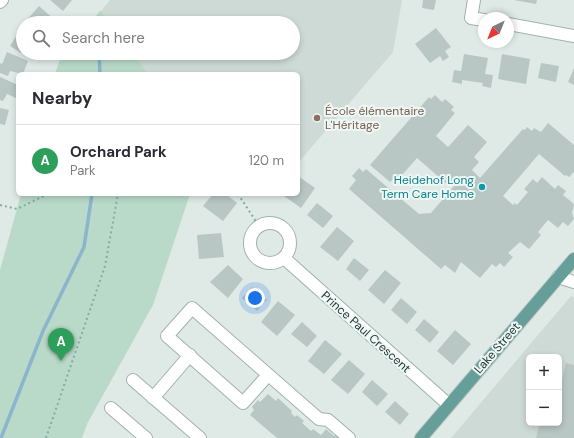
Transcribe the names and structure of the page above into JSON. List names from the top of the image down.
{
  "streets": {
    "main road": ["Lake Street"],
    "street": ["Prince Paul Crescent"]
  },
  "crossings": [
    ["Prince Paul Crescent", "Lake Street"]
  ],
  "places": ["École élémentaire L'Héritage", "Heidehof Long Term Care Home"],
  "north": "bottom left",
  "page": {
    "search": "Search here",
    "heading": "Nearby",
    "list": [
      {
        "mark": "A",
        "name": "Orchard Park",
        "note": "Park",
        "value": "120 m"
      }
    ],
    "pins": "A",
    "map_buttons": ["+", "−"]
  }
}
